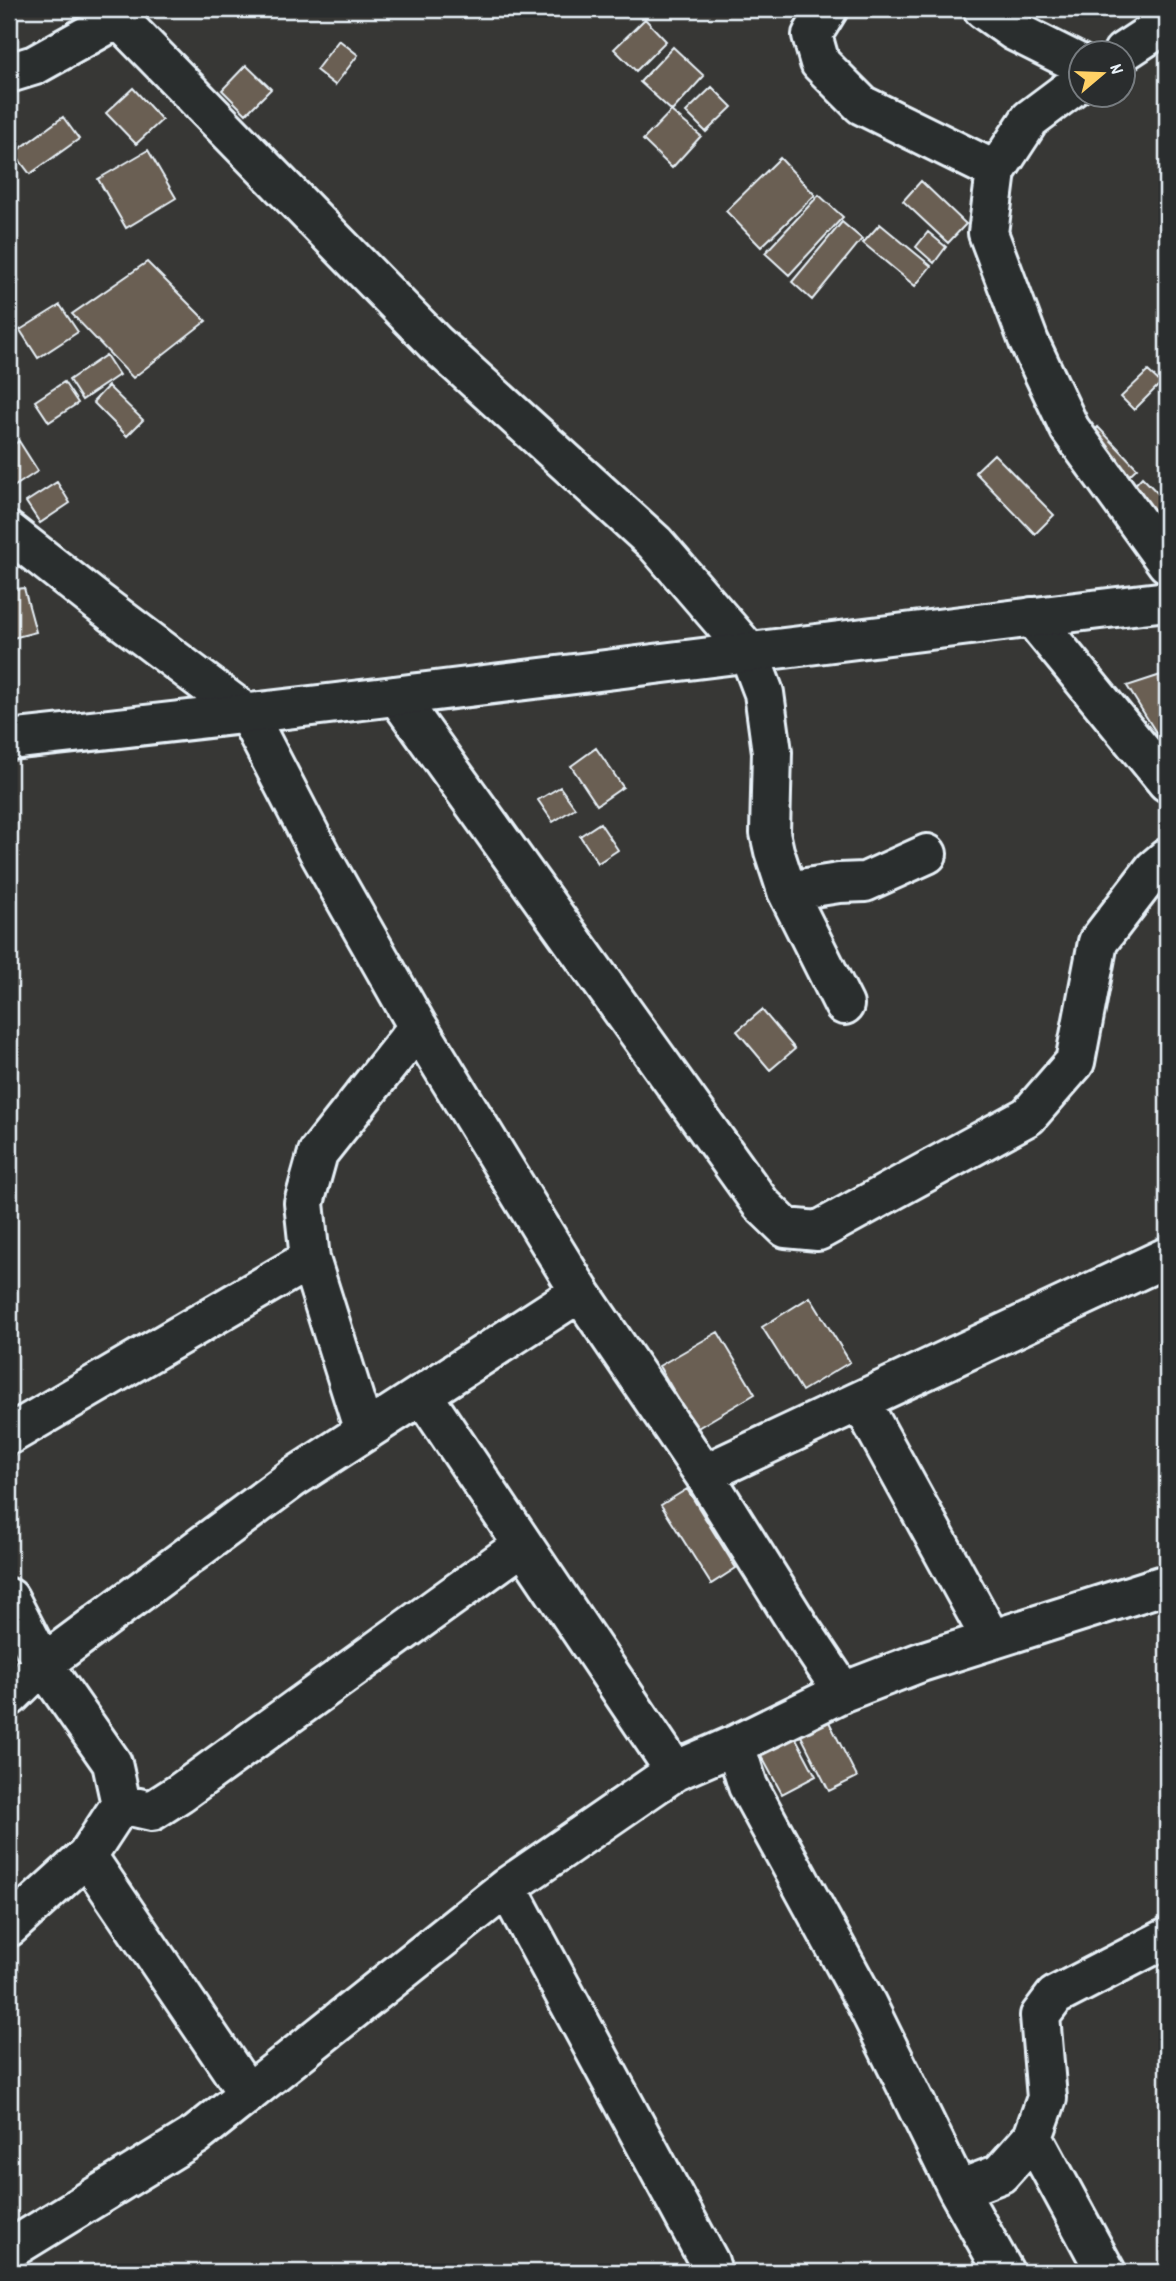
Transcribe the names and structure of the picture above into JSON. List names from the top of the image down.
{
  "north": "right"
}
